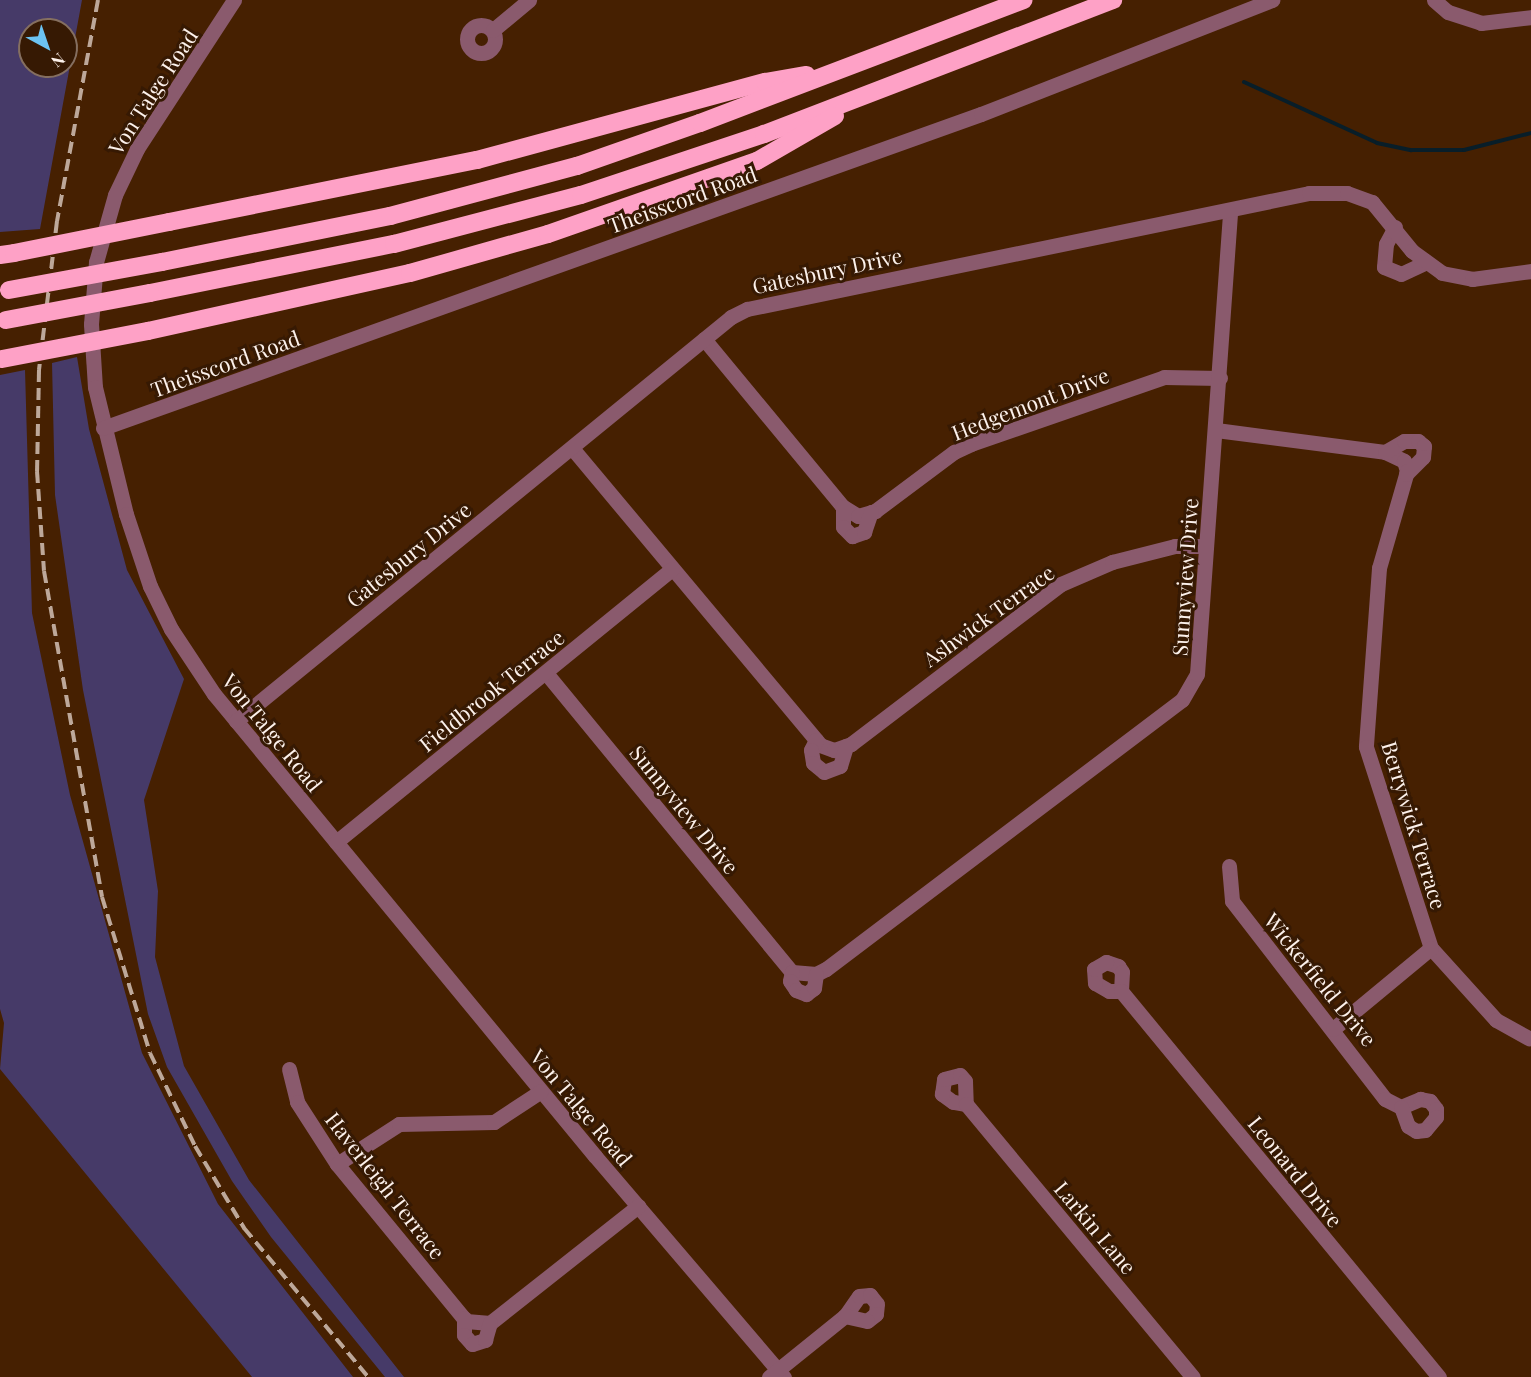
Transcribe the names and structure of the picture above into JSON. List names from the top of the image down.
{
  "streets": {
    "street": [
      "Von Talge Road",
      "Theisscord Road",
      "Gatesbury Drive",
      "Hedgemont Drive",
      "Sunnyview Drive",
      "Ashwick Terrace",
      "Fieldbrook Terrace",
      "Berrywick Terrace",
      "Wickerfield Drive",
      "Leonard Drive",
      "Haverleigh Terrace",
      "Larkin Lane"
    ]
  },
  "crossings": [
    ["Von Talge Road", "Theisscord Road"],
    ["Von Talge Road", "Gatesbury Drive"],
    ["Von Talge Road", "Fieldbrook Terrace"],
    ["Von Talge Road", "Haverleigh Terrace"],
    ["Gatesbury Drive", "Hedgemont Drive"],
    ["Gatesbury Drive", "Sunnyview Drive"],
    ["Hedgemont Drive", "Sunnyview Drive"],
    ["Sunnyview Drive", "Ashwick Terrace"],
    ["Sunnyview Drive", "Fieldbrook Terrace"],
    ["Sunnyview Drive", "Berrywick Terrace"]
  ],
  "north": "bottom right"
}
